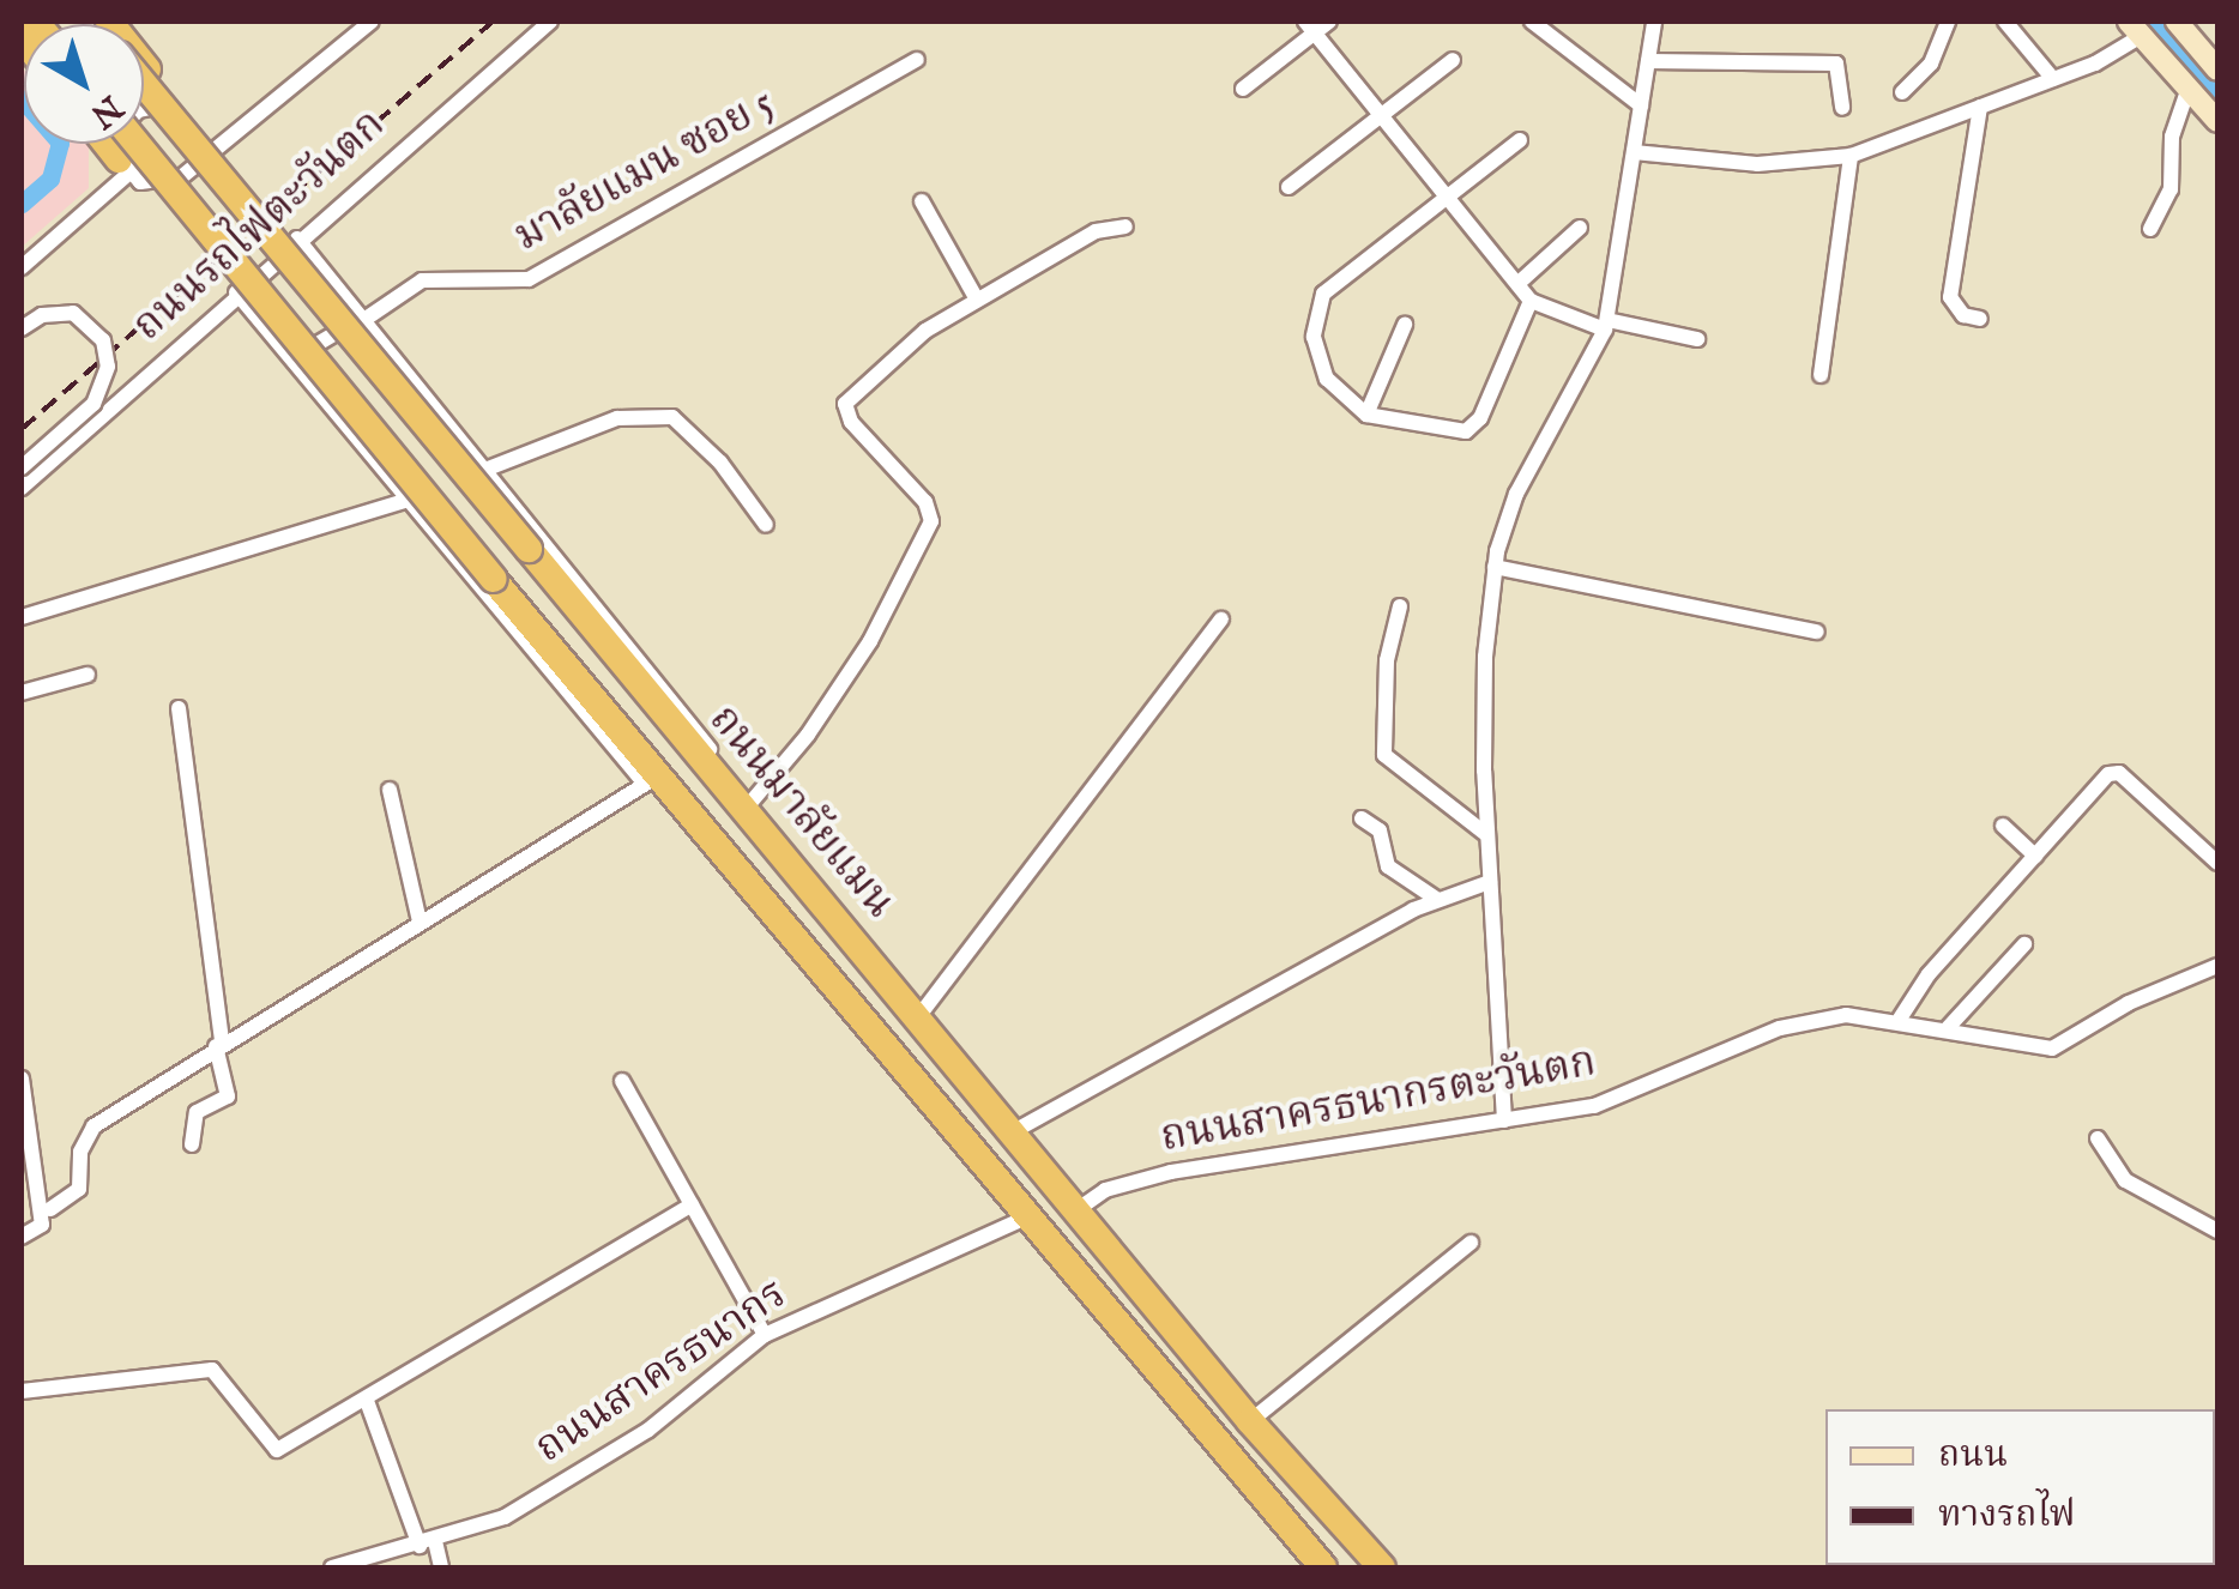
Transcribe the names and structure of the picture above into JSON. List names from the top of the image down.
{
  "streets": {
    "highway": ["ถนนมาลัยแมน"],
    "street": [
      "มาลัยแมน ซอย 5",
      "ถนนรถไฟตะวันตก",
      "ถนนสาครธนากรตะวันตก",
      "ถนนสาครธนากร"
    ]
  },
  "crossings": [
    ["ถนนมาลัยแมน", "ถนนสาครธนากรตะวันตก"],
    ["ถนนมาลัยแมน", "ถนนสาครธนากร"]
  ],
  "legend": ["ถนน", "ทางรถไฟ"],
  "north": "bottom right"
}
